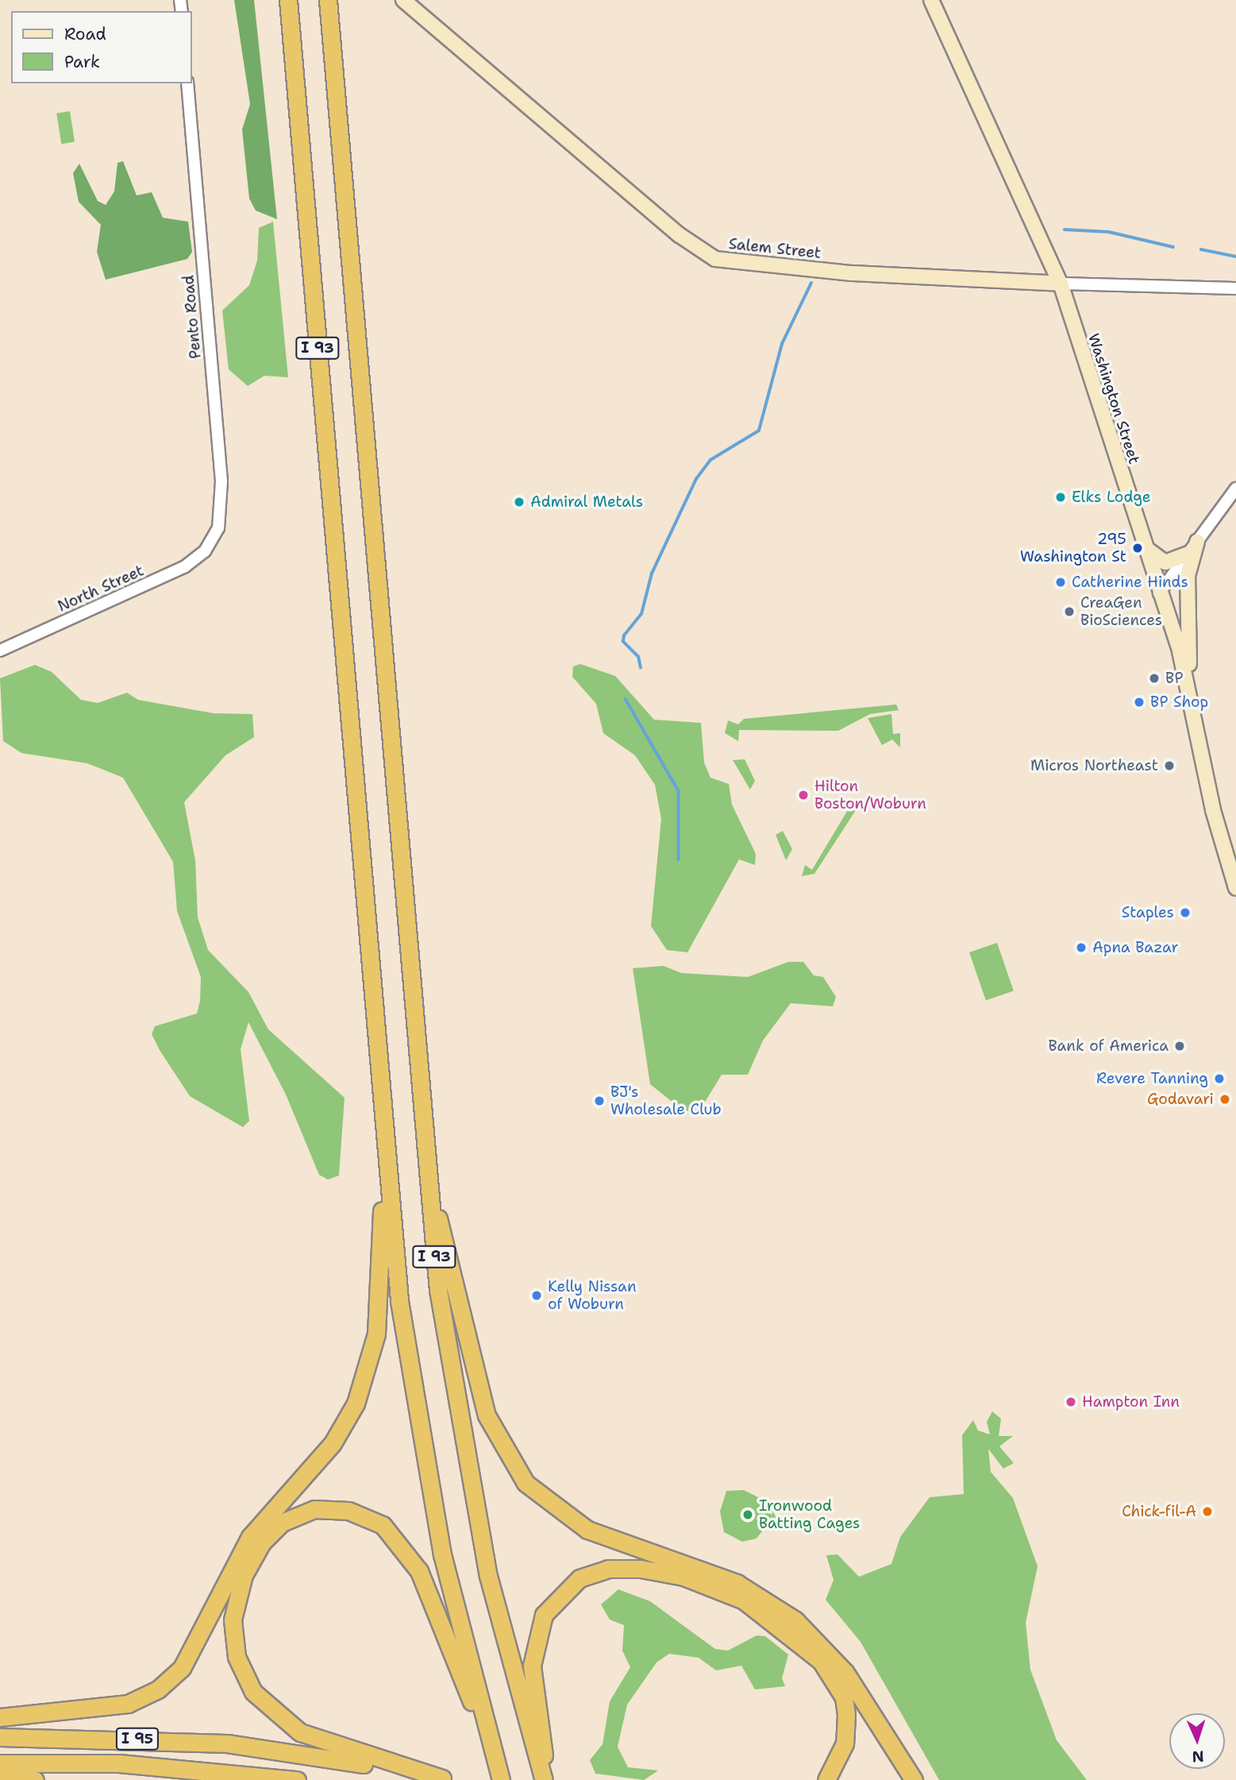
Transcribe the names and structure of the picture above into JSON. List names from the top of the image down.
{
  "streets": {
    "highway": ["I 93", "I 95"],
    "main road": ["Salem Street", "Washington Street"],
    "street": ["Pento Road", "North Street"]
  },
  "crossings": [
    ["Salem Street", "Washington Street"],
    ["Pento Road", "North Street"]
  ],
  "places": [
    "Elks Lodge",
    "Admiral Metals",
    "295 Washington St",
    "Catherine Hinds",
    "CreaGen BioSciences",
    "BP",
    "BP Shop",
    "Micros Northeast",
    "Hilton Boston/Woburn",
    "Staples",
    "Apna Bazar",
    "Bank of America",
    "Revere Tanning",
    "Godavari",
    "BJ's Wholesale Club",
    "Kelly Nissan of Woburn",
    "Hampton Inn",
    "Chick-fil-A",
    "Ironwood Batting Cages"
  ],
  "legend": ["Road", "Park"],
  "north": "bottom"
}
